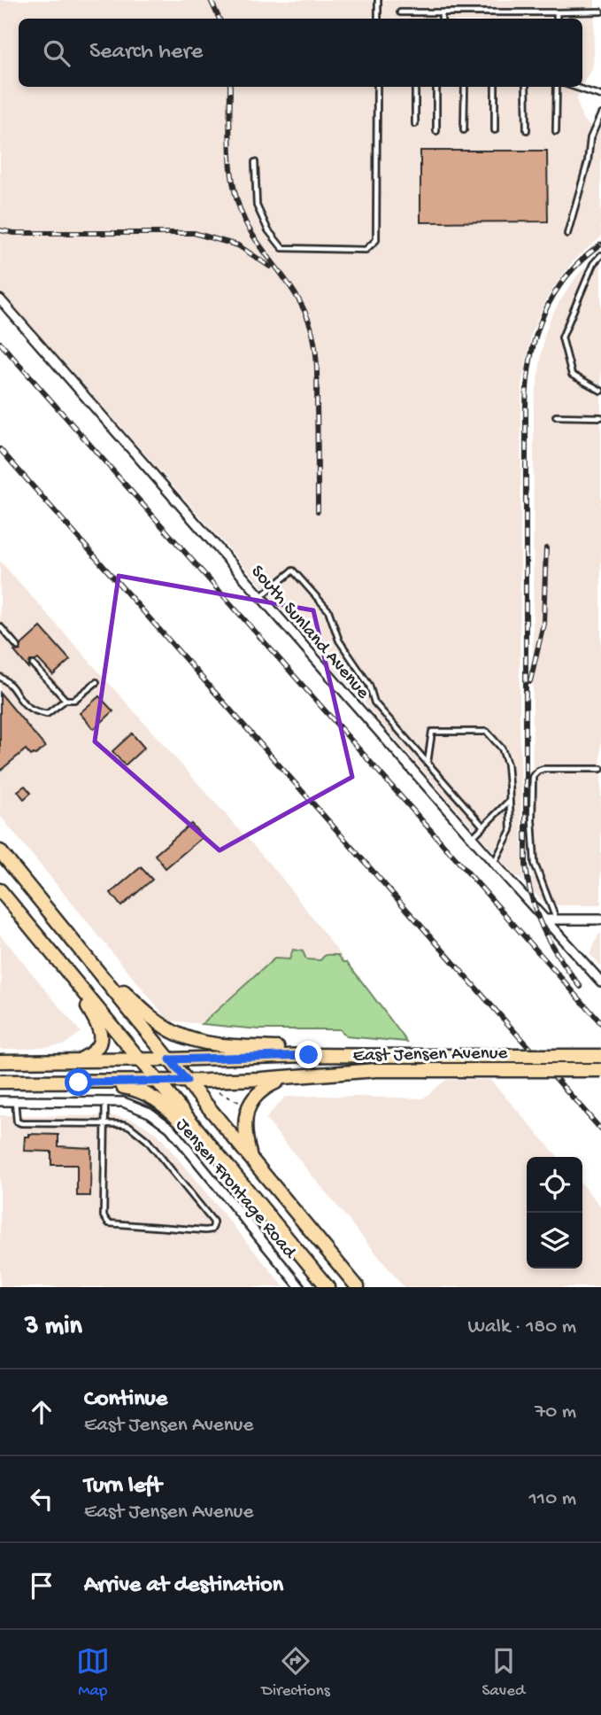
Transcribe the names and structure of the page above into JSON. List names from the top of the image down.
{
  "streets": {
    "main road": ["East Jensen Avenue"],
    "street": ["South Sunland Avenue", "Jensen Frontage Road"]
  },
  "page": {
    "search": "Search here",
    "heading": ["3 min", "Walk · 180 m"],
    "list": [
      ["Continue", "East Jensen Avenue", "70 m"],
      ["Turn left", "East Jensen Avenue", "110 m"],
      "Arrive at destination"
    ],
    "nav": ["Map", "Directions", "Saved"]
  }
}
